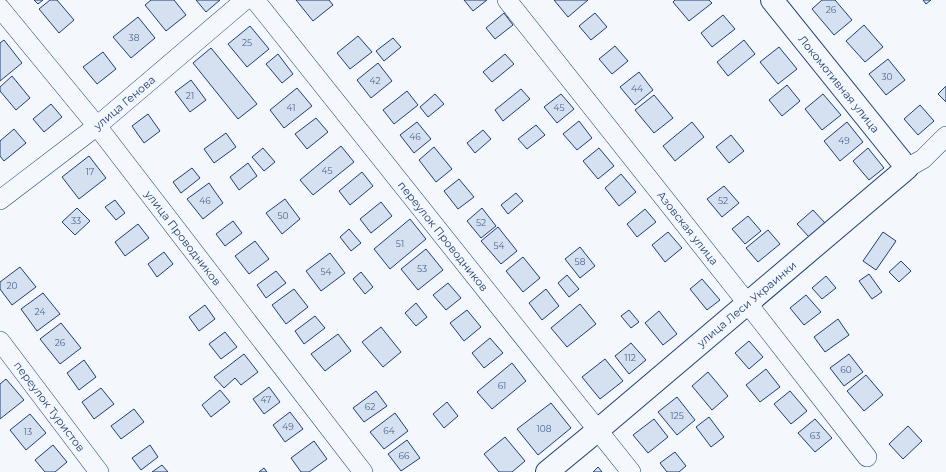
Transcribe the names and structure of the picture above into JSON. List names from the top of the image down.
{
  "streets": {
    "main road": ["Локомотивная улица", "улица Леси Украинки"],
    "street": [
      "улица Генова",
      "Азовская улица",
      "переулок Проводников",
      "улица Проводников",
      "переулок Туристов"
    ]
  },
  "crossings": [
    ["Локомотивная улица", "улица Леси Украинки"],
    ["улица Генова", "улица Проводников"],
    ["Азовская улица", "улица Леси Украинки"],
    ["переулок Проводников", "улица Леси Украинки"]
  ],
  "house_numbers": [
    "26",
    "38",
    "25",
    "30",
    "42",
    "44",
    "21",
    "41",
    "45",
    "46",
    "49",
    "45",
    "17",
    "46",
    "52",
    "50",
    "33",
    "52",
    "51",
    "54",
    "58",
    "53",
    "54",
    "20",
    "24",
    "26",
    "112",
    "60",
    "61",
    "47",
    "62",
    "125",
    "49",
    "108",
    "64",
    "13",
    "63",
    "66"
  ]
}
